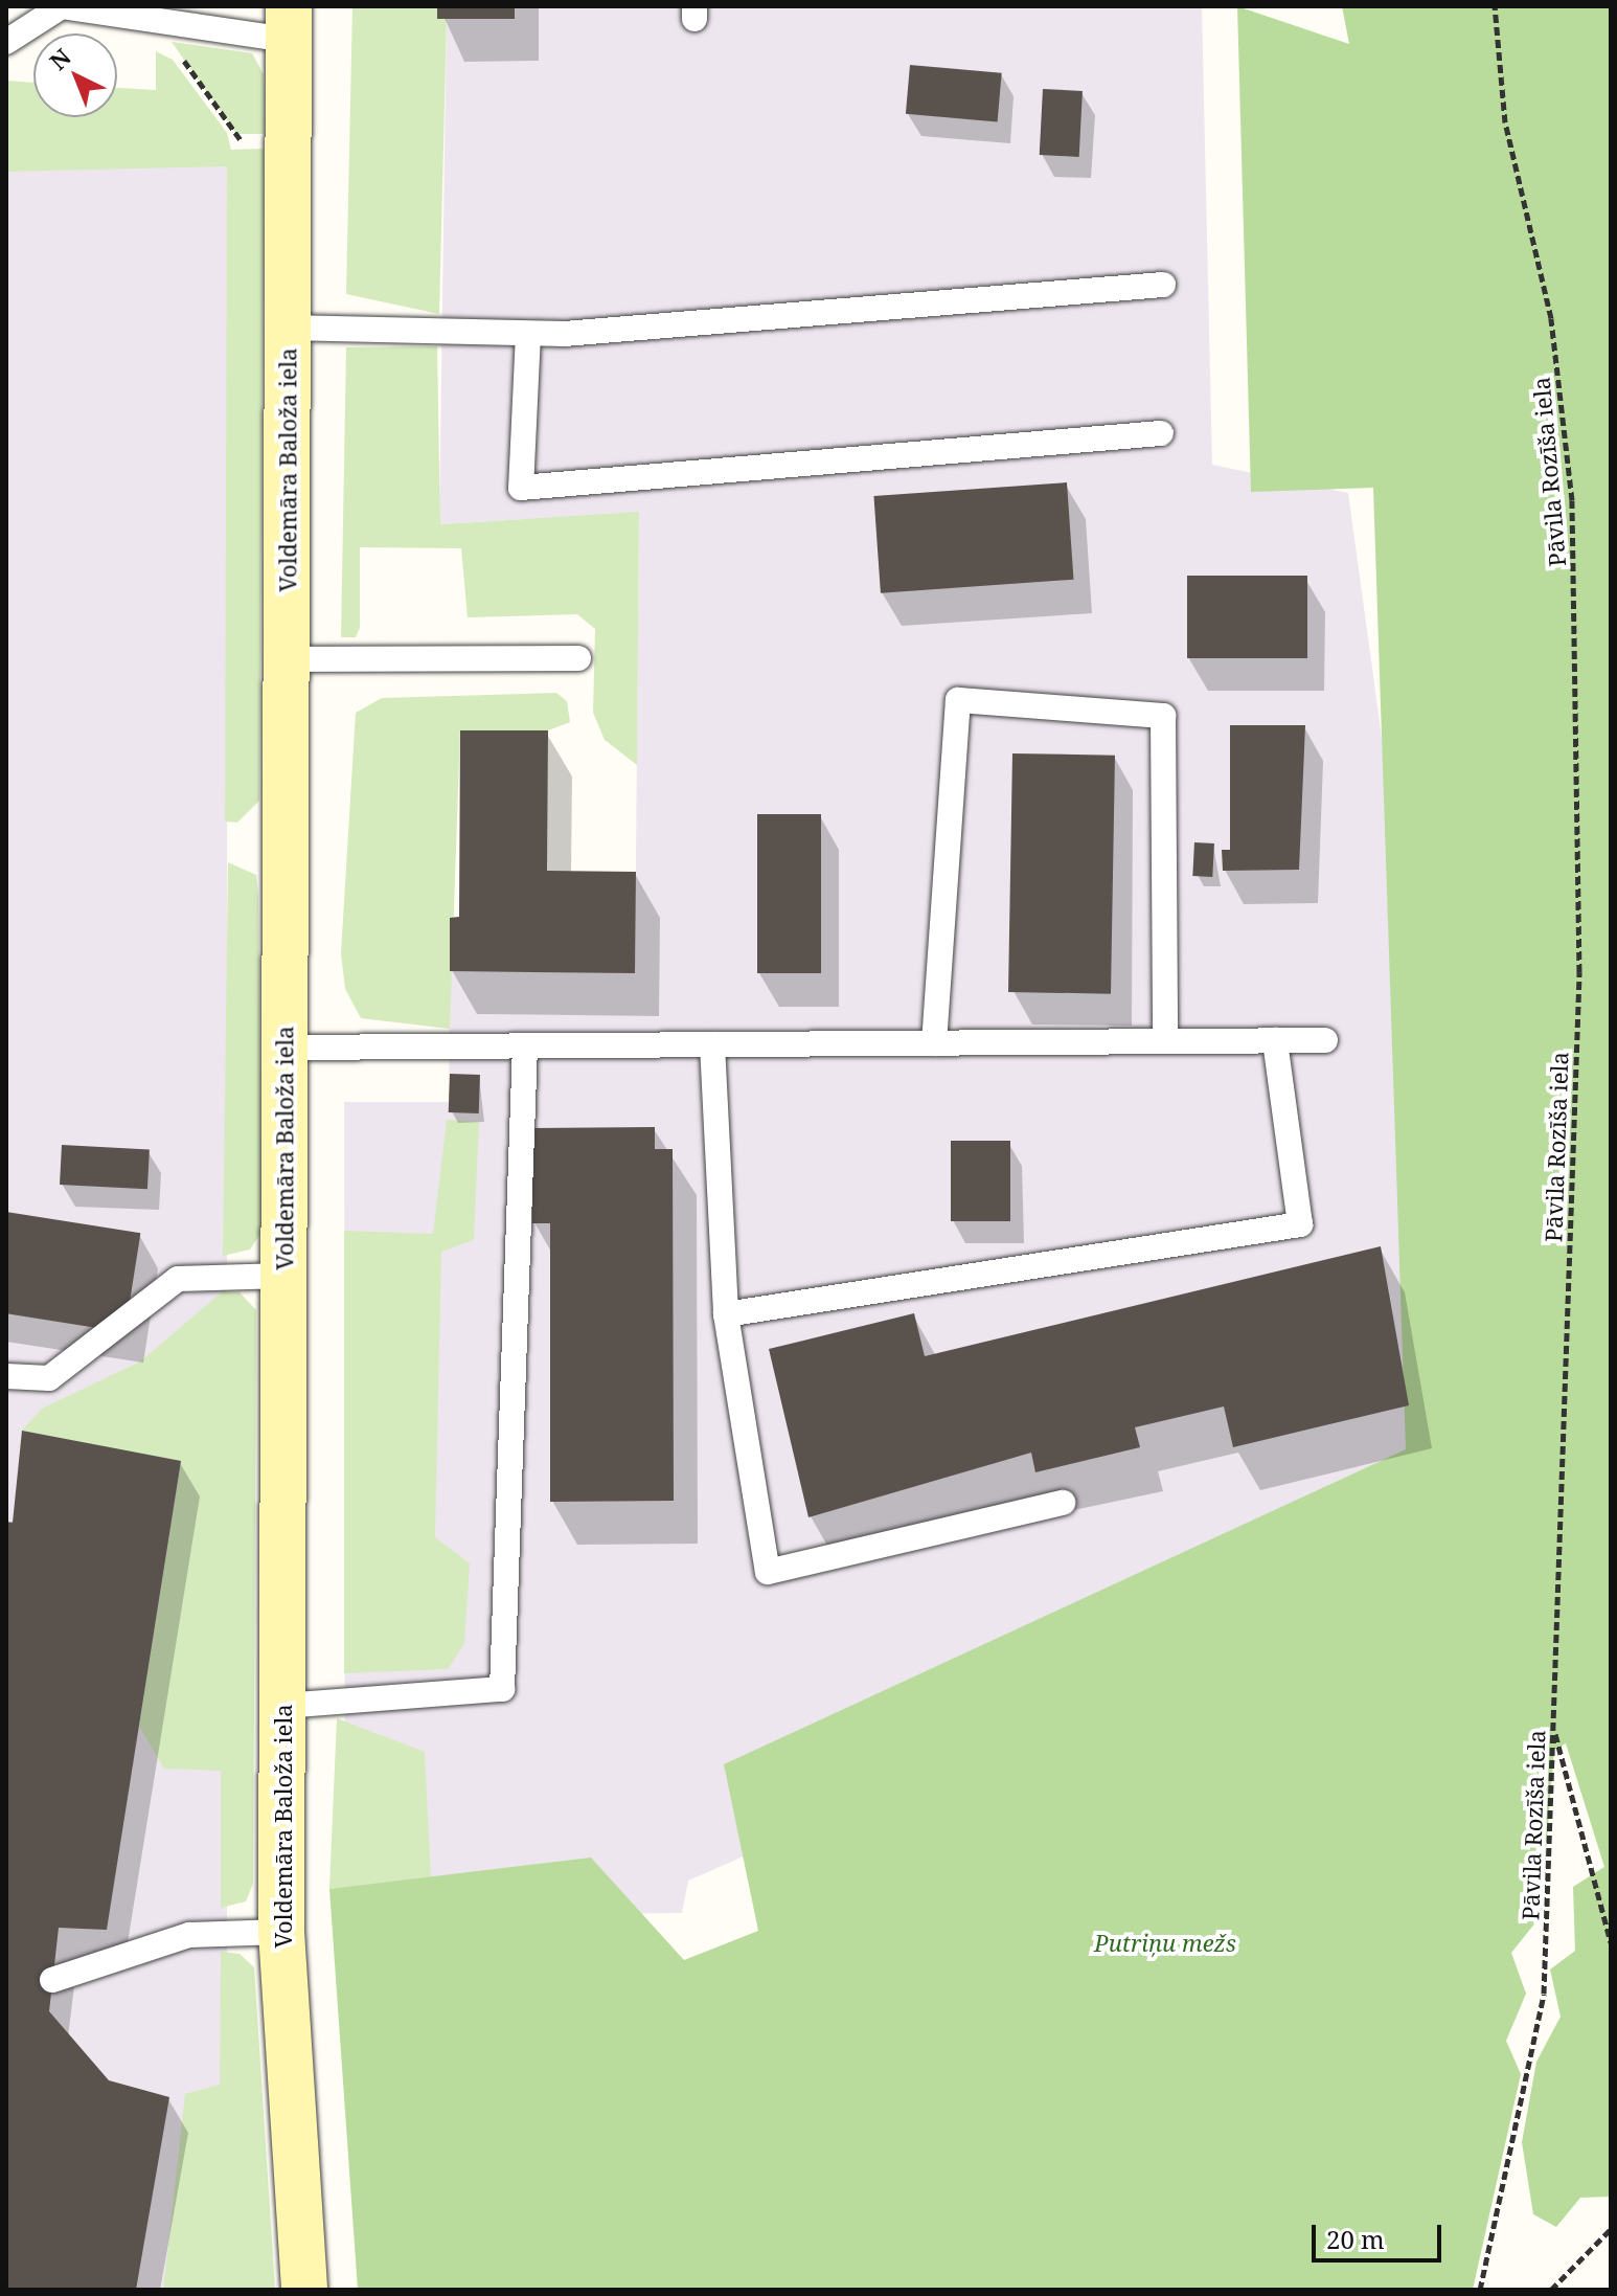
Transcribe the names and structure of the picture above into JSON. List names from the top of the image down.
{
  "streets": {
    "main road": ["Voldemāra Baloža iela"],
    "path": ["Pāvila Rozīša iela"]
  },
  "parks": ["Putriņu mežs"],
  "scale_bar": "20 m",
  "north": "top left"
}
